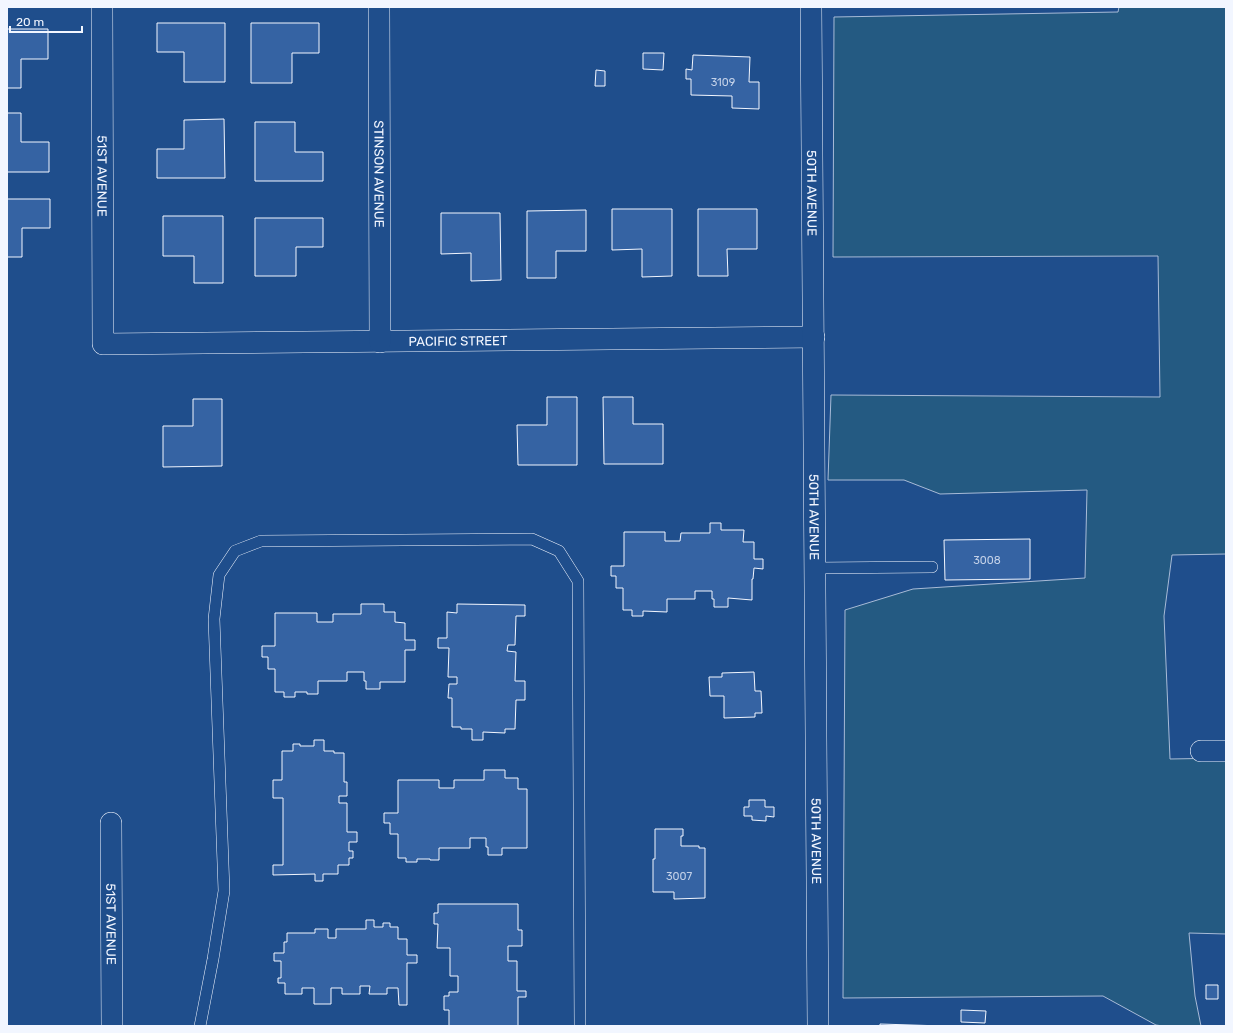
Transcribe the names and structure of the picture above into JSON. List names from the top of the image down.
{
  "streets": {
    "street": [
      "STINSON AVENUE",
      "51ST AVENUE",
      "50TH AVENUE",
      "PACIFIC STREET"
    ]
  },
  "crossings": [
    ["STINSON AVENUE", "PACIFIC STREET"],
    ["51ST AVENUE", "PACIFIC STREET"],
    ["50TH AVENUE", "PACIFIC STREET"]
  ],
  "house_numbers": ["3109", "3008", "3007"],
  "scale_bar": "20 m"
}
